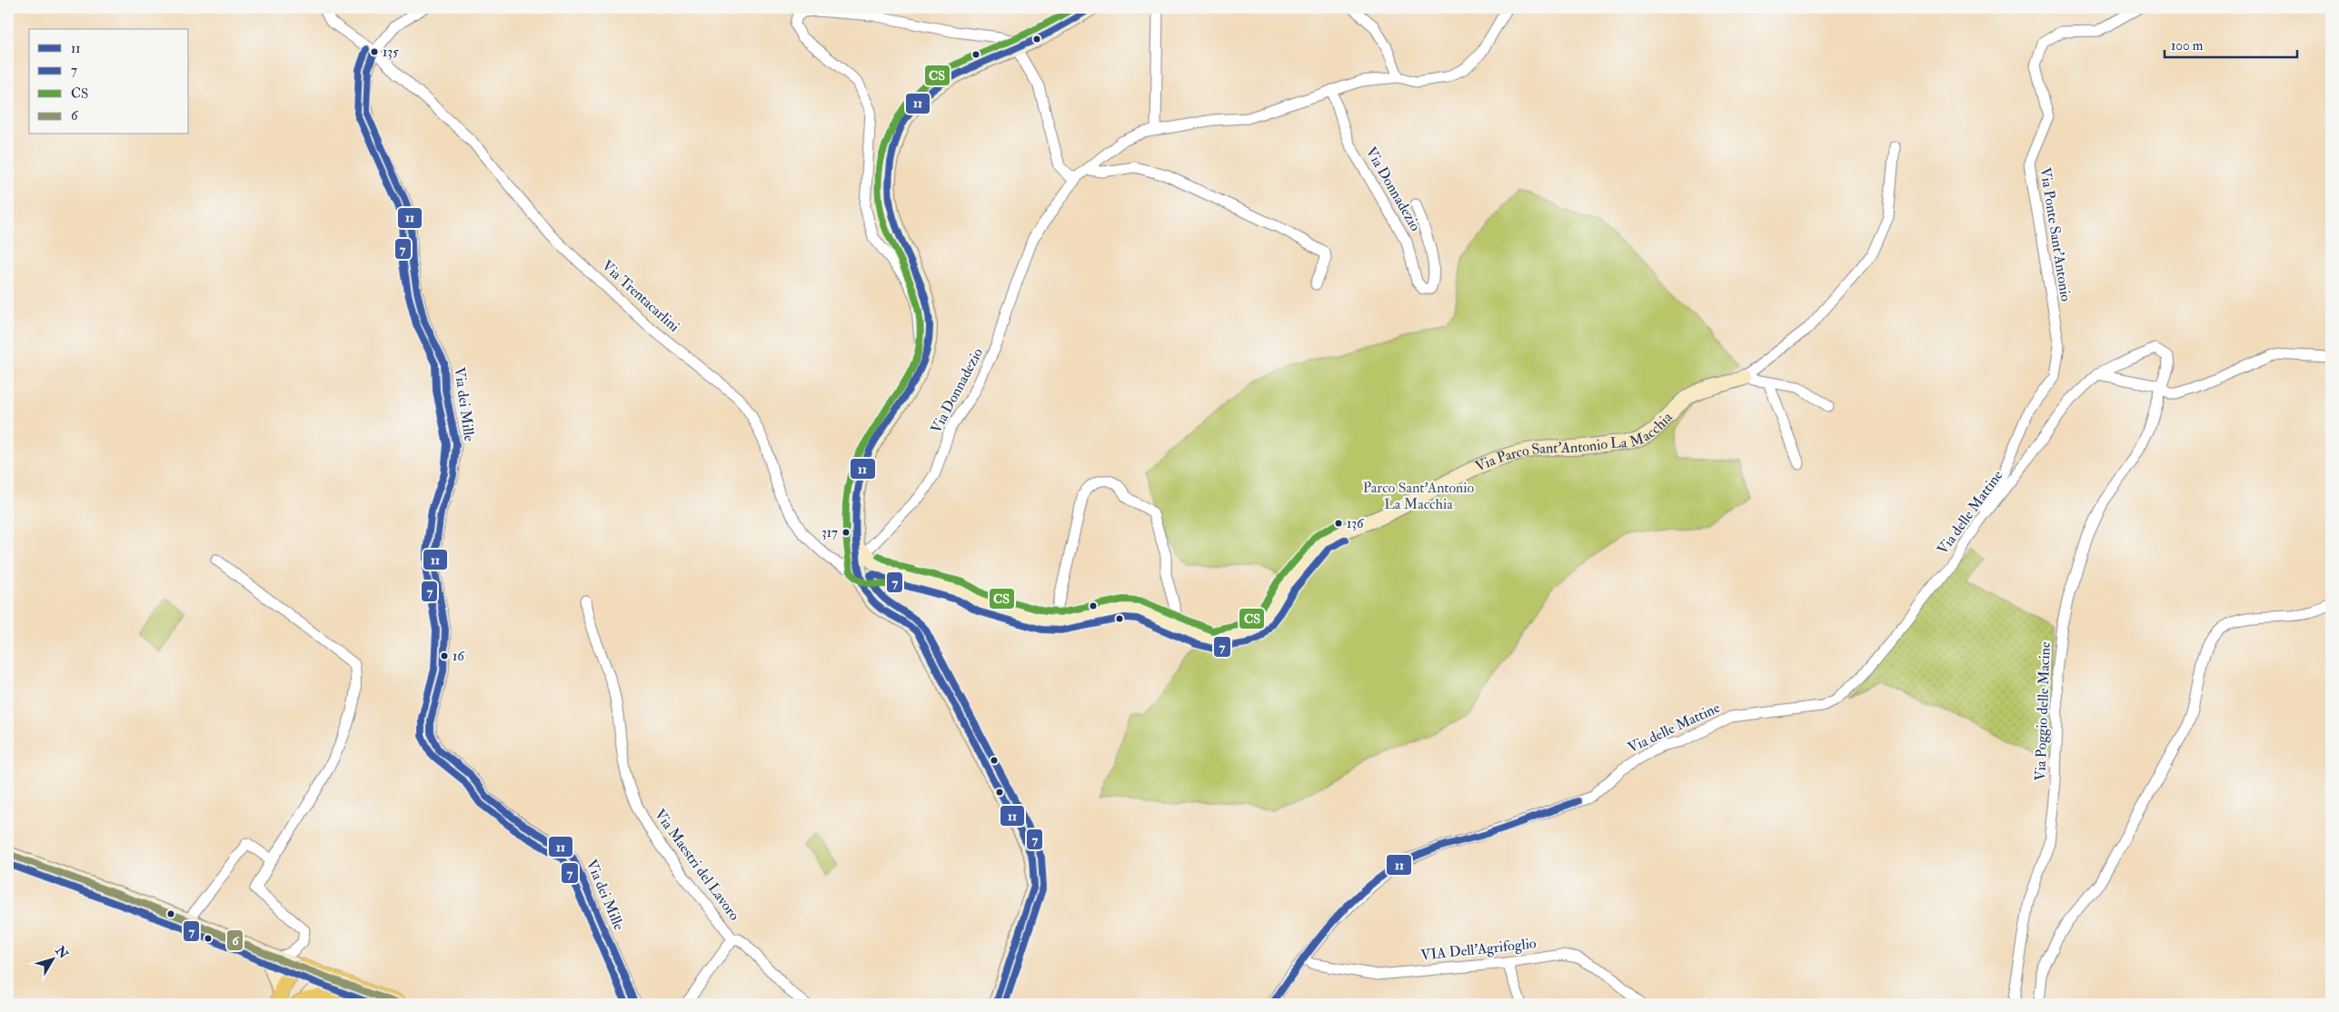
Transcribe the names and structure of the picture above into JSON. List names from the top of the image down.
{
  "streets": {
    "main road": ["Via Parco Sant'Antonio La Macchia"],
    "street": [
      "Via Donnadezio",
      "Via Ponte Sant'Antonio",
      "Via Trentacarlini",
      "Via dei Mille",
      "Via delle Mattine",
      "Via Poggio delle Macine",
      "Via Maestri del Lavoro",
      "VIA Dell'Agrifoglio"
    ]
  },
  "crossings": [
    ["Via Ponte Sant'Antonio", "Via delle Mattine"],
    ["Via Trentacarlini", "Via dei Mille"],
    ["Via delle Mattine", "Via Poggio delle Macine"],
    ["Via delle Mattine", "VIA Dell'Agrifoglio"]
  ],
  "parks": ["Parco Sant'Antonio La Macchia"],
  "places": [
    "135",
    "136",
    "317",
    "16"
  ],
  "lines": [
    "transit line 11",
    "transit line CS",
    "transit line 7",
    "transit line 6"
  ],
  "legend": [
    "11",
    "7",
    "CS",
    "6"
  ],
  "scale_bar": "100 m",
  "north": "top right"
}
